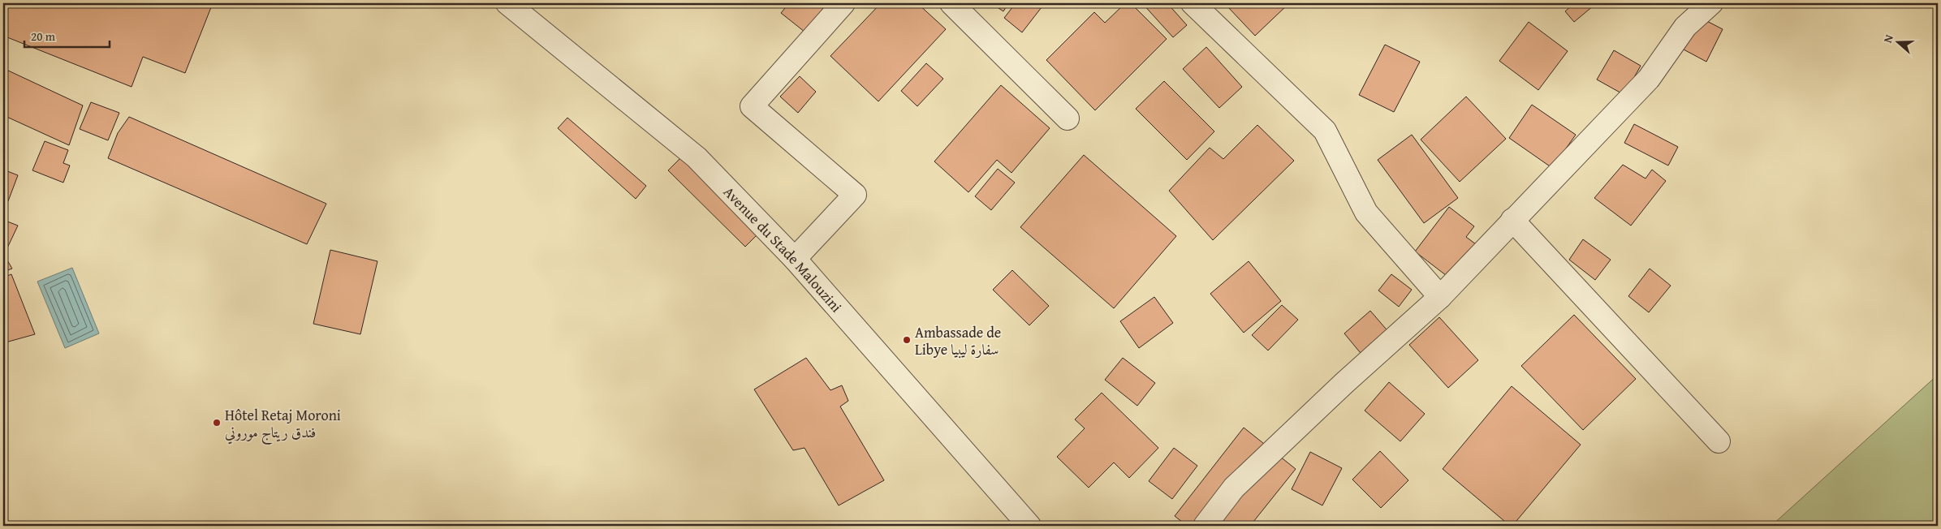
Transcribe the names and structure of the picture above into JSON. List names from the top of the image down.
{
  "streets": {
    "street": ["Avenue du Stade Malouzini"]
  },
  "places": ["Ambassade de Libye سفارة ليبيا", "Hôtel Retaj Moroni فندق ريتاج موروني"],
  "scale_bar": "20 m",
  "north": "left"
}
